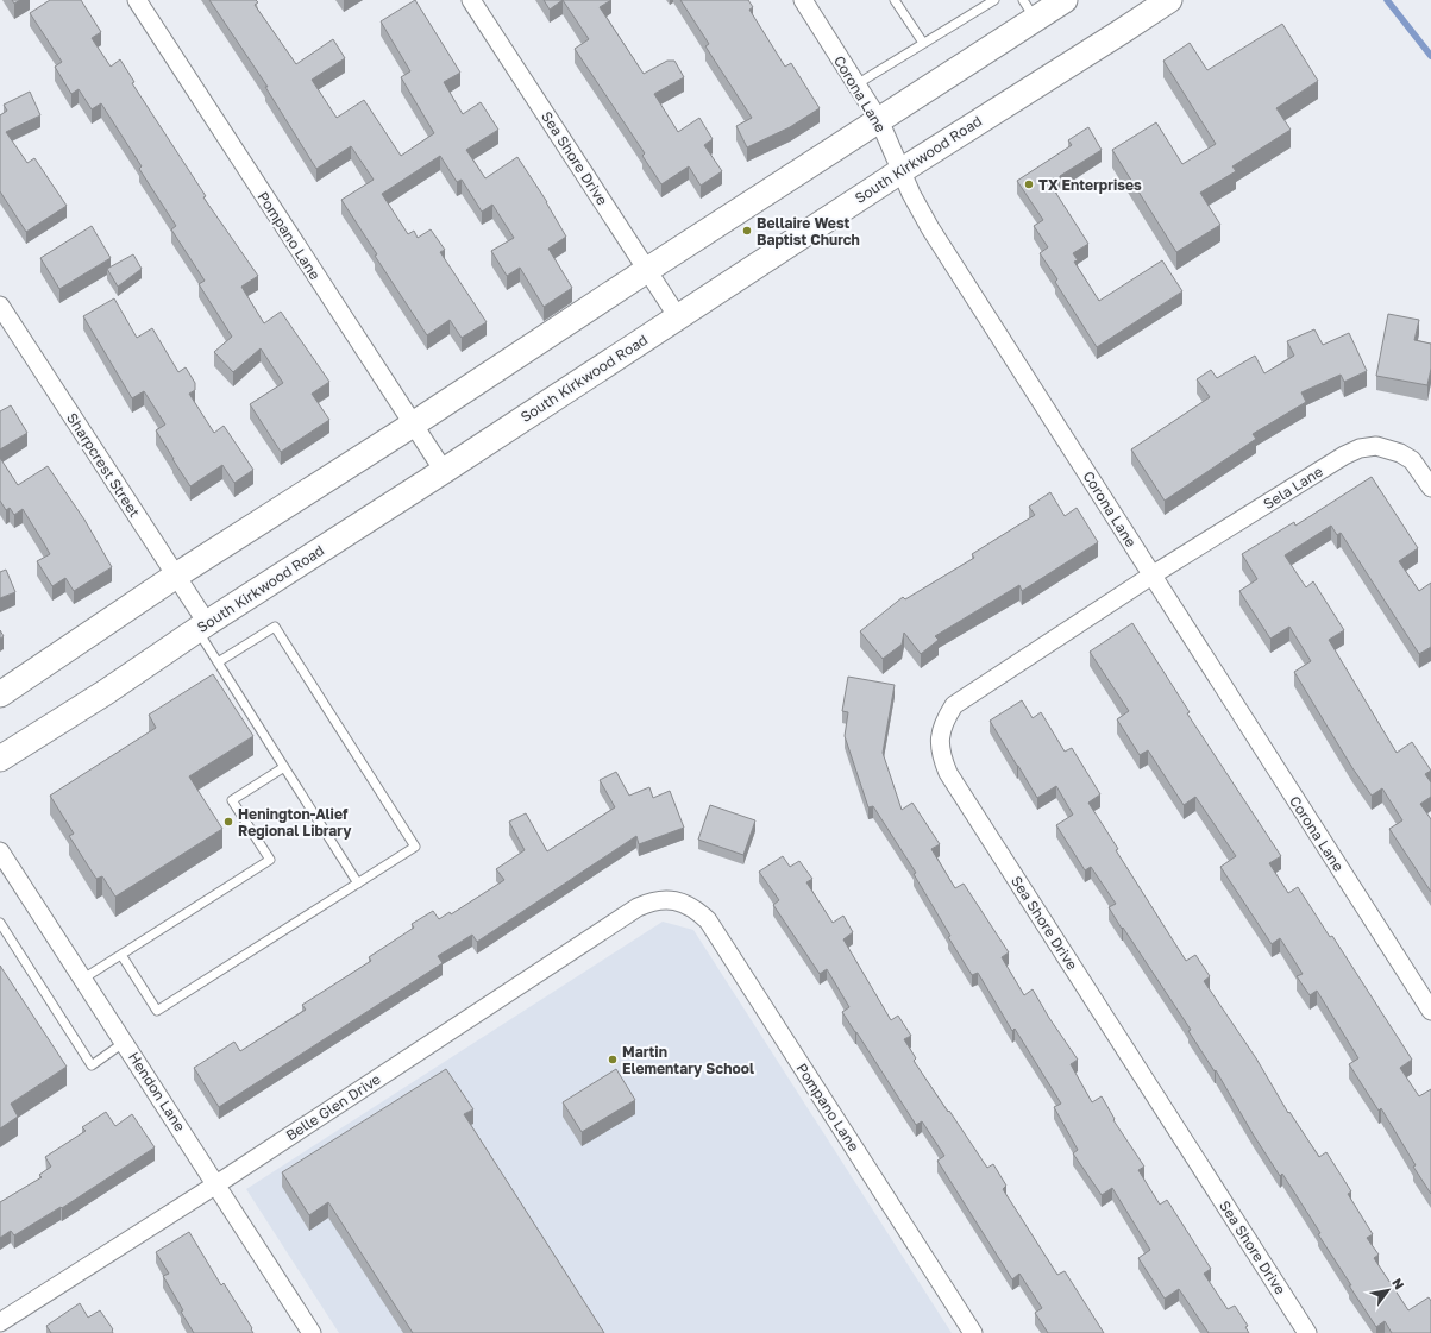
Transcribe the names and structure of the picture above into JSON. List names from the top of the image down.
{
  "streets": {
    "main road": ["South Kirkwood Road"],
    "street": [
      "Corona Lane",
      "Sea Shore Drive",
      "Pompano Lane",
      "Sharpcrest Street",
      "Sela Lane",
      "Hendon Lane",
      "Belle Glen Drive"
    ]
  },
  "crossings": [
    ["Corona Lane", "Sea Shore Drive"],
    ["Corona Lane", "South Kirkwood Road"],
    ["Corona Lane", "Sela Lane"],
    ["Sea Shore Drive", "South Kirkwood Road"],
    ["Sea Shore Drive", "Sela Lane"],
    ["South Kirkwood Road", "Pompano Lane"],
    ["South Kirkwood Road", "Sharpcrest Street"],
    ["Pompano Lane", "Belle Glen Drive"],
    ["Hendon Lane", "Belle Glen Drive"]
  ],
  "places": [
    "TX Enterprises",
    "Bellaire West Baptist Church",
    "Henington-Alief Regional Library",
    "Martin Elementary School"
  ],
  "north": "top right"
}
